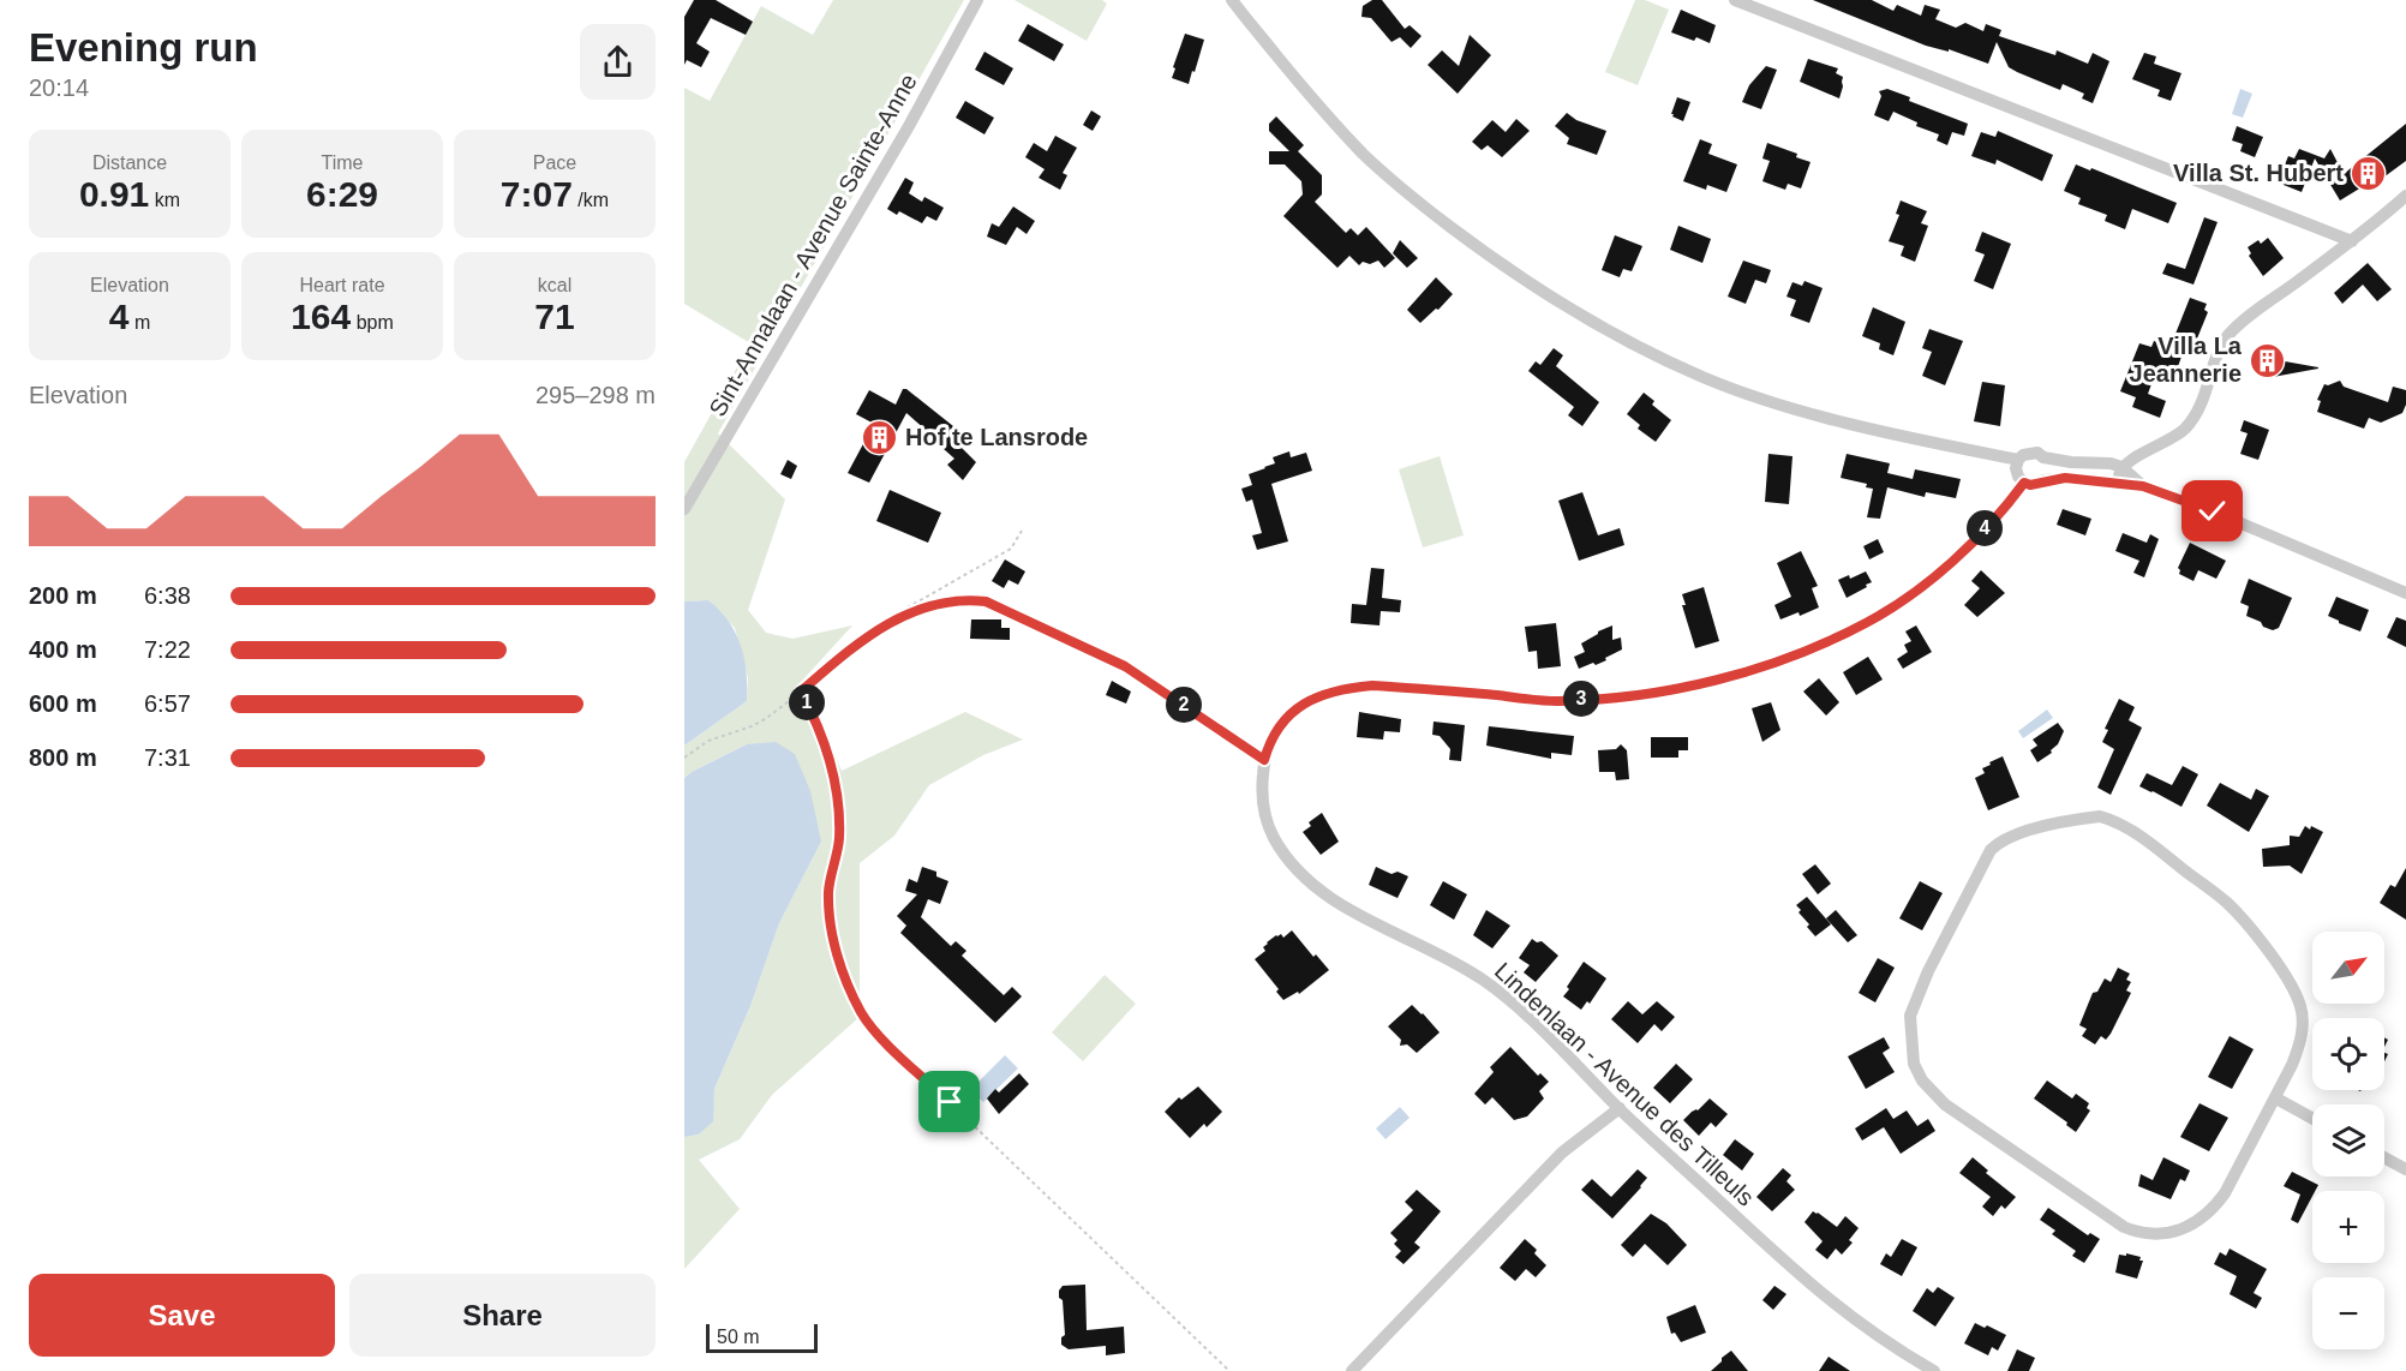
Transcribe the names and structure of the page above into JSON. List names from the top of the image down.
{
  "streets": {
    "street": ["Sint-Annalaan - Avenue Sainte-Anne", "Lindenlaan - Avenue des Tilleuls"]
  },
  "places": {
    "building": ["Villa St. Hubert", "Villa La Jeannerie", "Hof te Lansrode"]
  },
  "scale_bar": "50 m",
  "north": "top right",
  "page": {
    "heading": ["Evening run", "20:14"],
    "stats": [
      ["Distance", "0.91 km"],
      ["Time", "6:29"],
      ["Pace", "7:07 /km"],
      ["Elevation", "4 m"],
      ["Heart rate", "164 bpm"],
      ["kcal", "71"]
    ],
    "chart": ["Elevation", "295–298 m"],
    "pins": [
      "4",
      "3",
      "1",
      "2"
    ],
    "list": [
      {
        "name": "200 m",
        "note": "6:38"
      },
      {
        "name": "400 m",
        "note": "7:22"
      },
      {
        "name": "600 m",
        "note": "6:57"
      },
      {
        "name": "800 m",
        "note": "7:31"
      }
    ],
    "map_buttons": ["+", "−"],
    "buttons": ["Save", "Share"],
    "scale": "50 m"
  }
}
